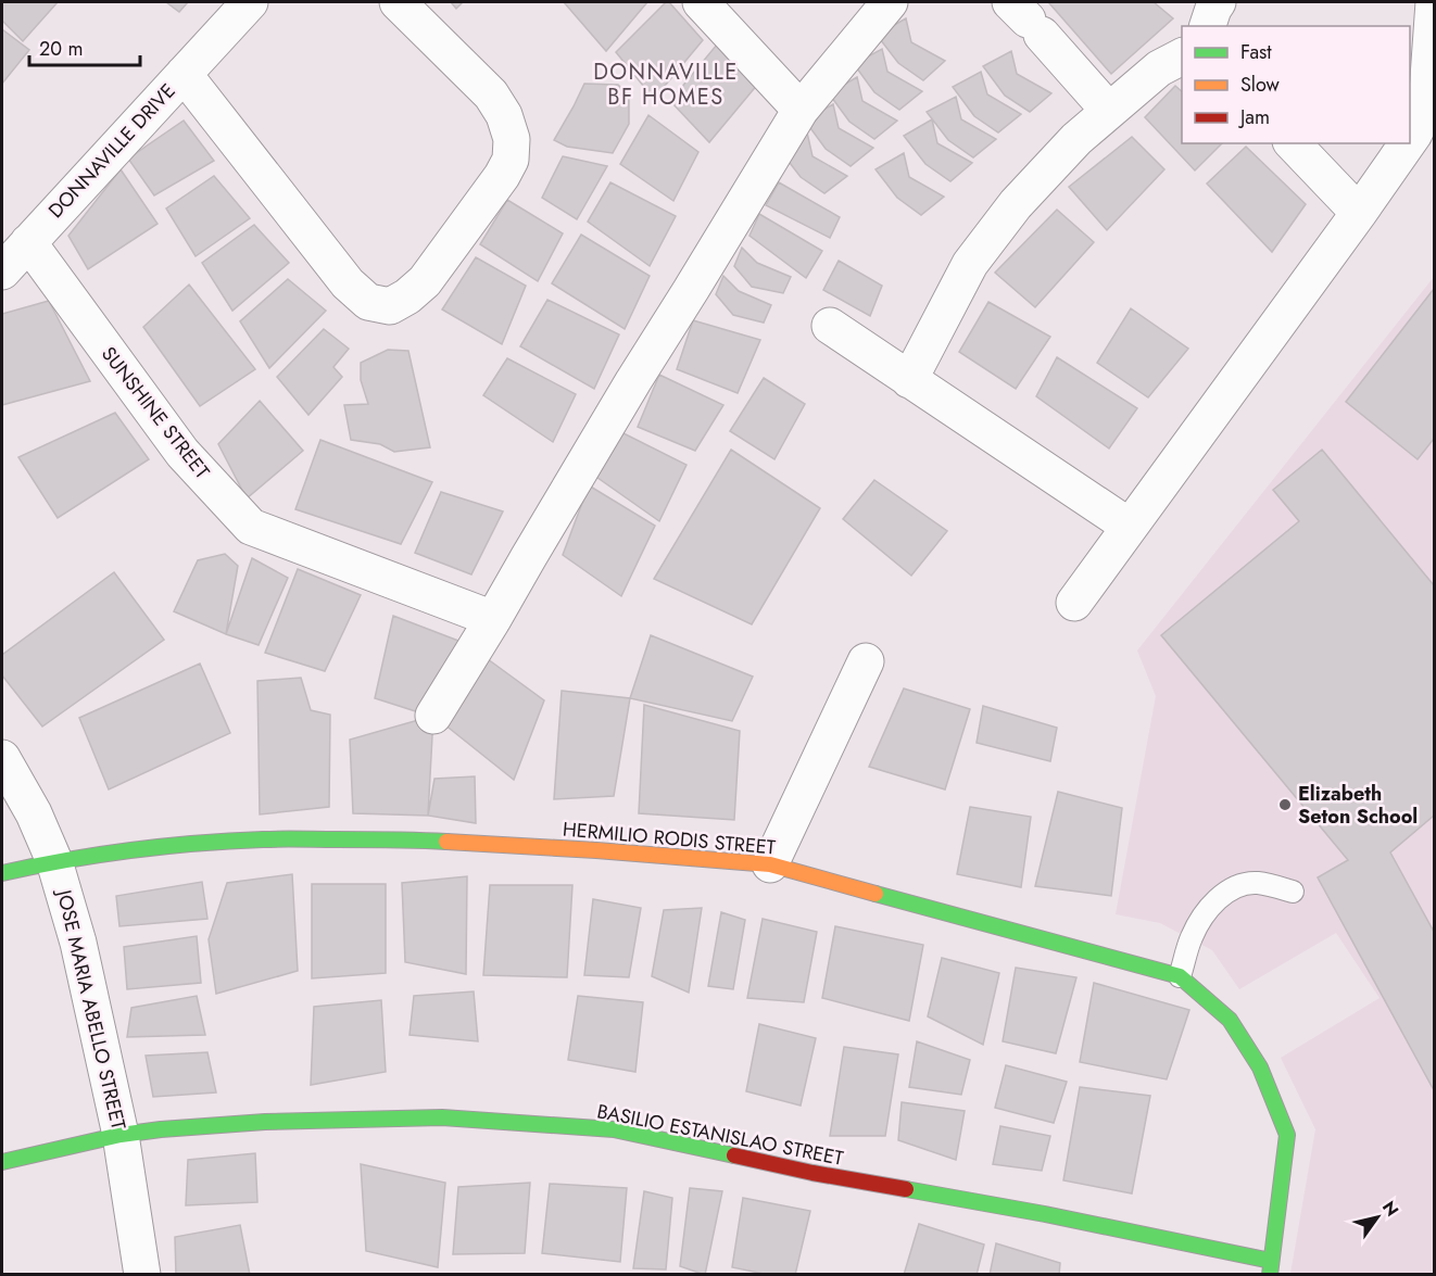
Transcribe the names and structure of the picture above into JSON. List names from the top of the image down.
{
  "streets": {
    "street": [
      "DONNAVILLE DRIVE",
      "SUNSHINE STREET",
      "HERMILIO RODIS STREET",
      "JOSE MARIA ABELLO STREET",
      "BASILIO ESTANISLAO STREET"
    ]
  },
  "crossings": [
    ["DONNAVILLE DRIVE", "SUNSHINE STREET"],
    ["HERMILIO RODIS STREET", "JOSE MARIA ABELLO STREET"],
    ["HERMILIO RODIS STREET", "BASILIO ESTANISLAO STREET"],
    ["JOSE MARIA ABELLO STREET", "BASILIO ESTANISLAO STREET"]
  ],
  "districts": ["DONNAVILLE BF HOMES"],
  "places": ["Elizabeth Seton School"],
  "legend": ["Fast", "Slow", "Jam"],
  "scale_bar": "20 m",
  "north": "top right"
}
